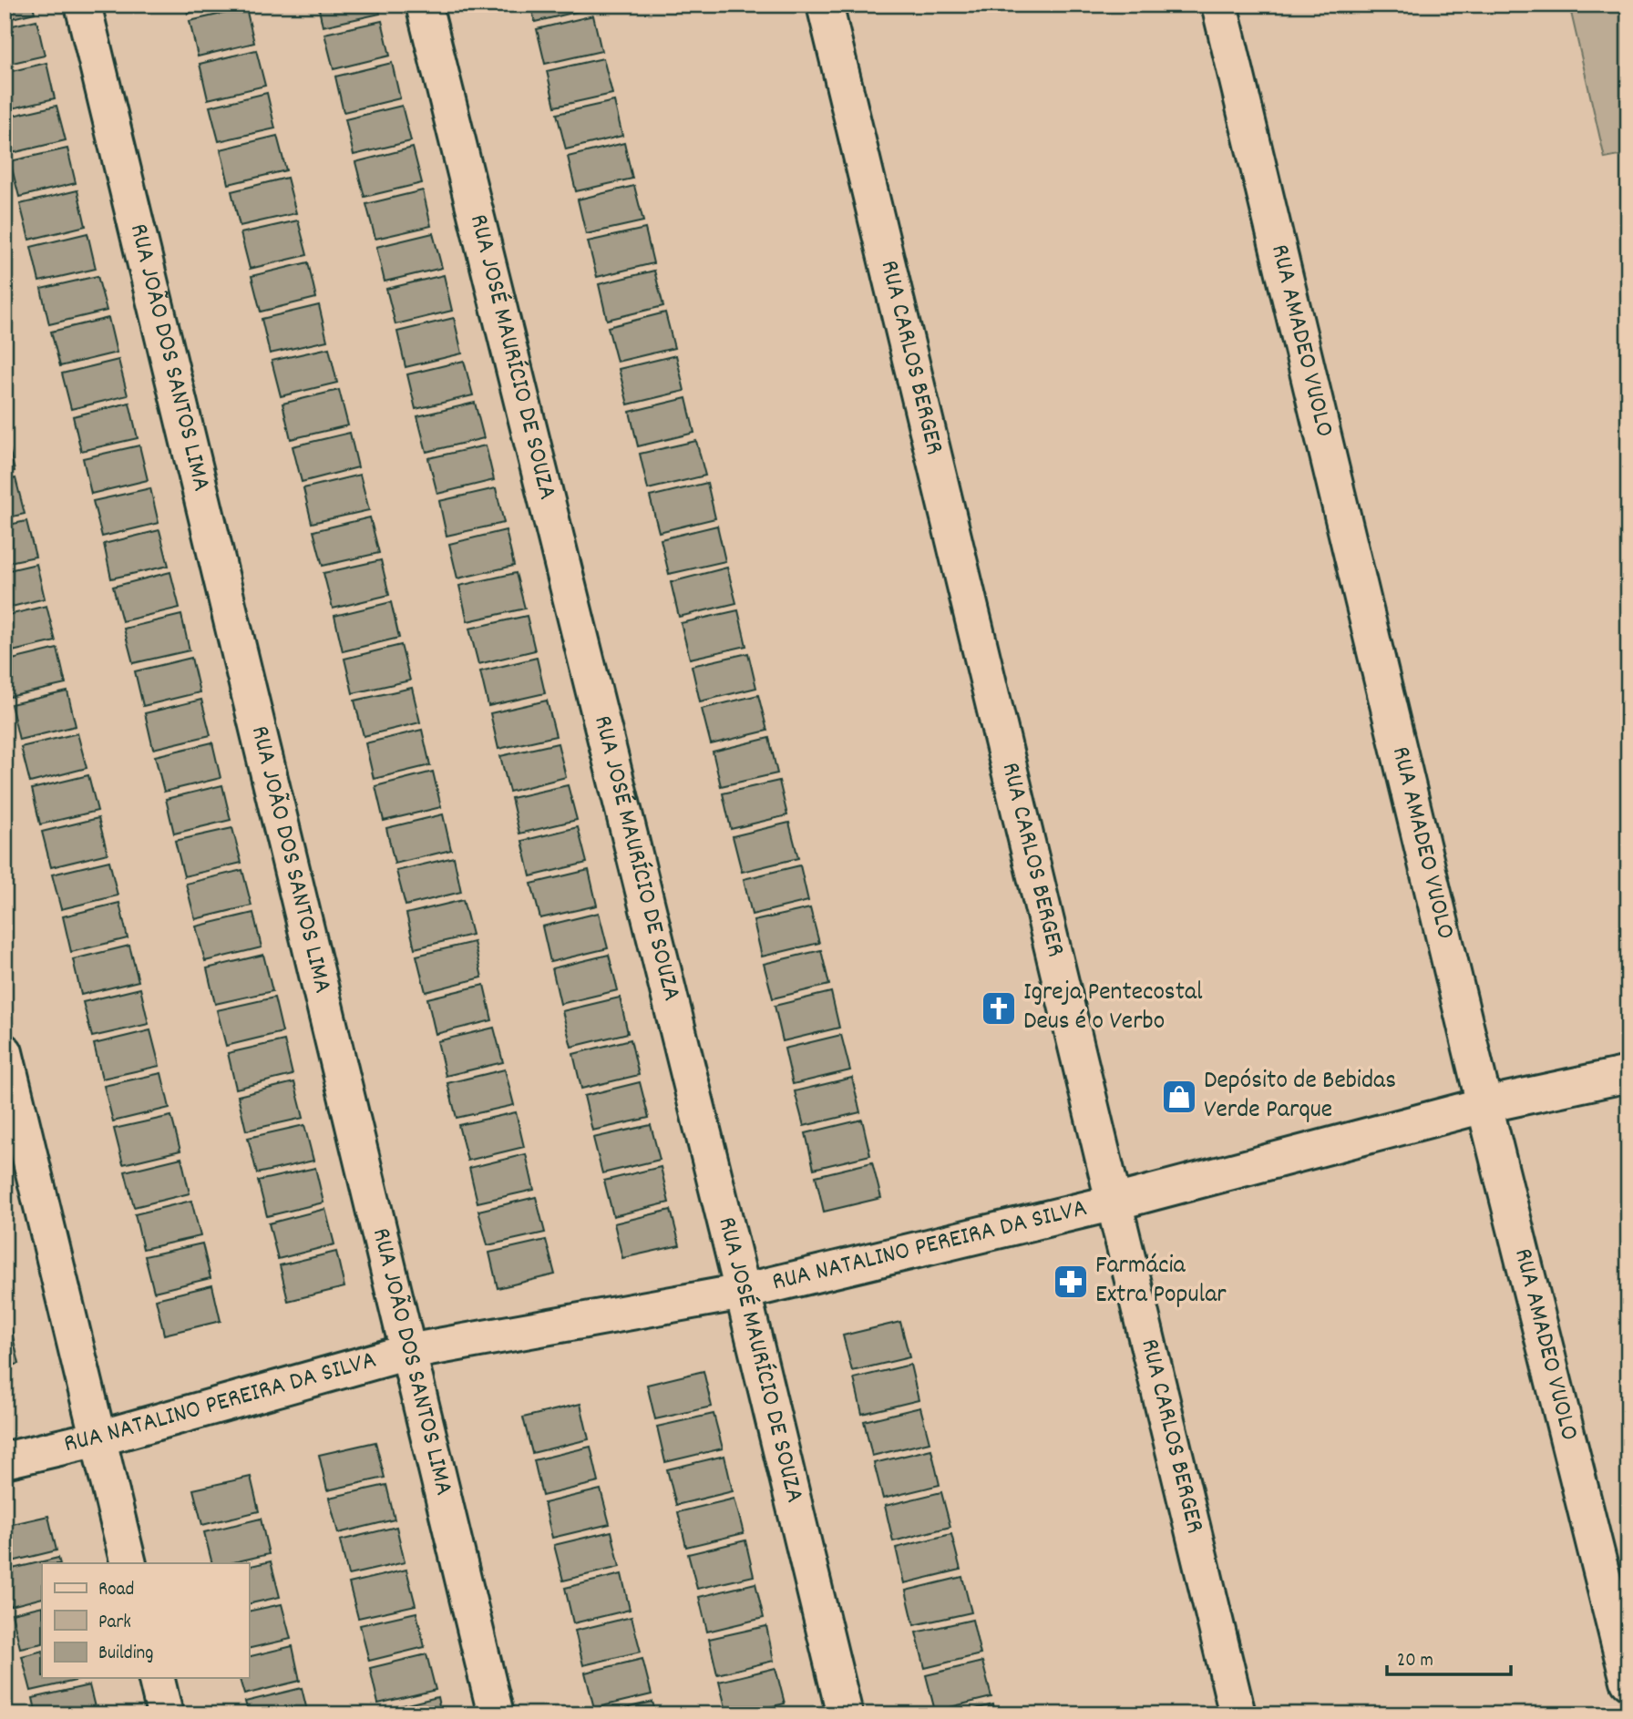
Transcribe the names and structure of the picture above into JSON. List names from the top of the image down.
{
  "streets": {
    "street": [
      "RUA AMADEO VUOLO",
      "RUA JOÃO DOS SANTOS LIMA",
      "RUA CARLOS BERGER",
      "RUA JOSÉ MAURÍCIO DE SOUZA",
      "RUA NATALINO PEREIRA DA SILVA"
    ]
  },
  "crossings": [
    ["RUA AMADEO VUOLO", "RUA NATALINO PEREIRA DA SILVA"],
    ["RUA JOÃO DOS SANTOS LIMA", "RUA NATALINO PEREIRA DA SILVA"],
    ["RUA CARLOS BERGER", "RUA NATALINO PEREIRA DA SILVA"],
    ["RUA JOSÉ MAURÍCIO DE SOUZA", "RUA NATALINO PEREIRA DA SILVA"]
  ],
  "places": {
    "church": ["Igreja Pentecostal Deus é o Verbo"],
    "shop": ["Depósito de Bebidas Verde Parque"],
    "pharmacy": ["Farmácia Extra Popular"]
  },
  "legend": ["Road", "Park", "Building"],
  "scale_bar": "20 m"
}
